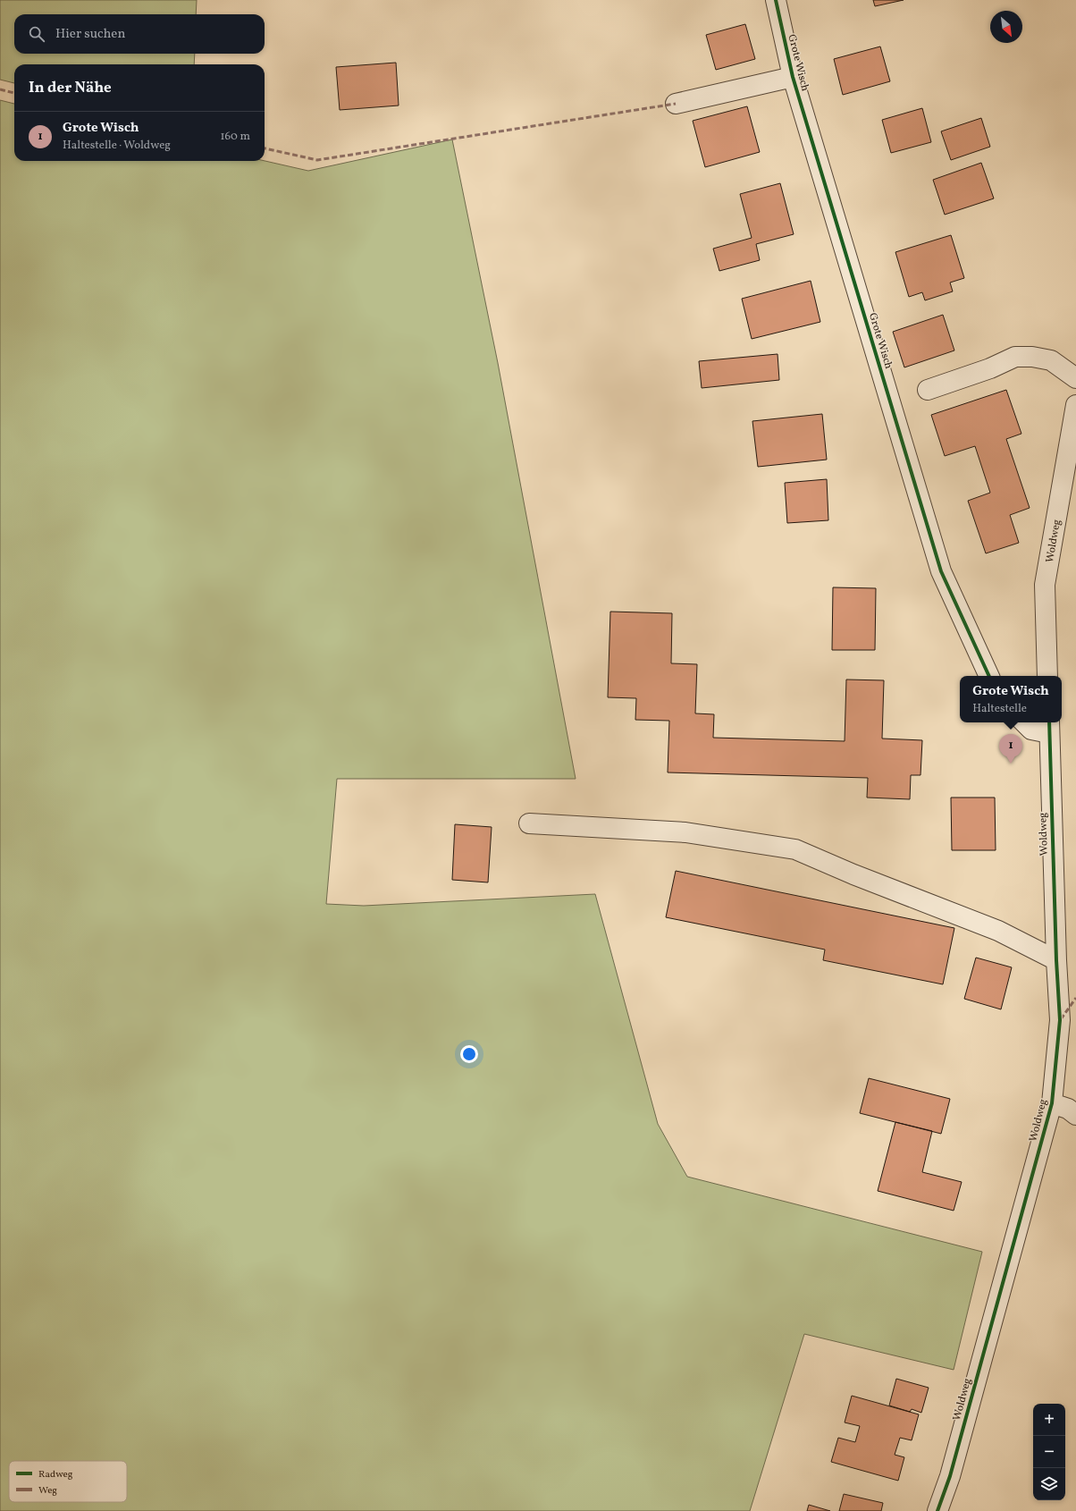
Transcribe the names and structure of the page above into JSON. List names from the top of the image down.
{
  "streets": {
    "street": ["Grote Wisch", "Woldweg"]
  },
  "legend": ["Radweg", "Weg"],
  "north": "bottom right",
  "page": {
    "search": "Hier suchen",
    "heading": "In der Nähe",
    "list": [
      {
        "mark": "1",
        "name": "Grote Wisch",
        "note": "Haltestelle · Woldweg",
        "value": "160 m"
      }
    ],
    "popup": ["Grote Wisch", "Haltestelle"],
    "pins": "1",
    "map_buttons": ["+", "−"]
  }
}
